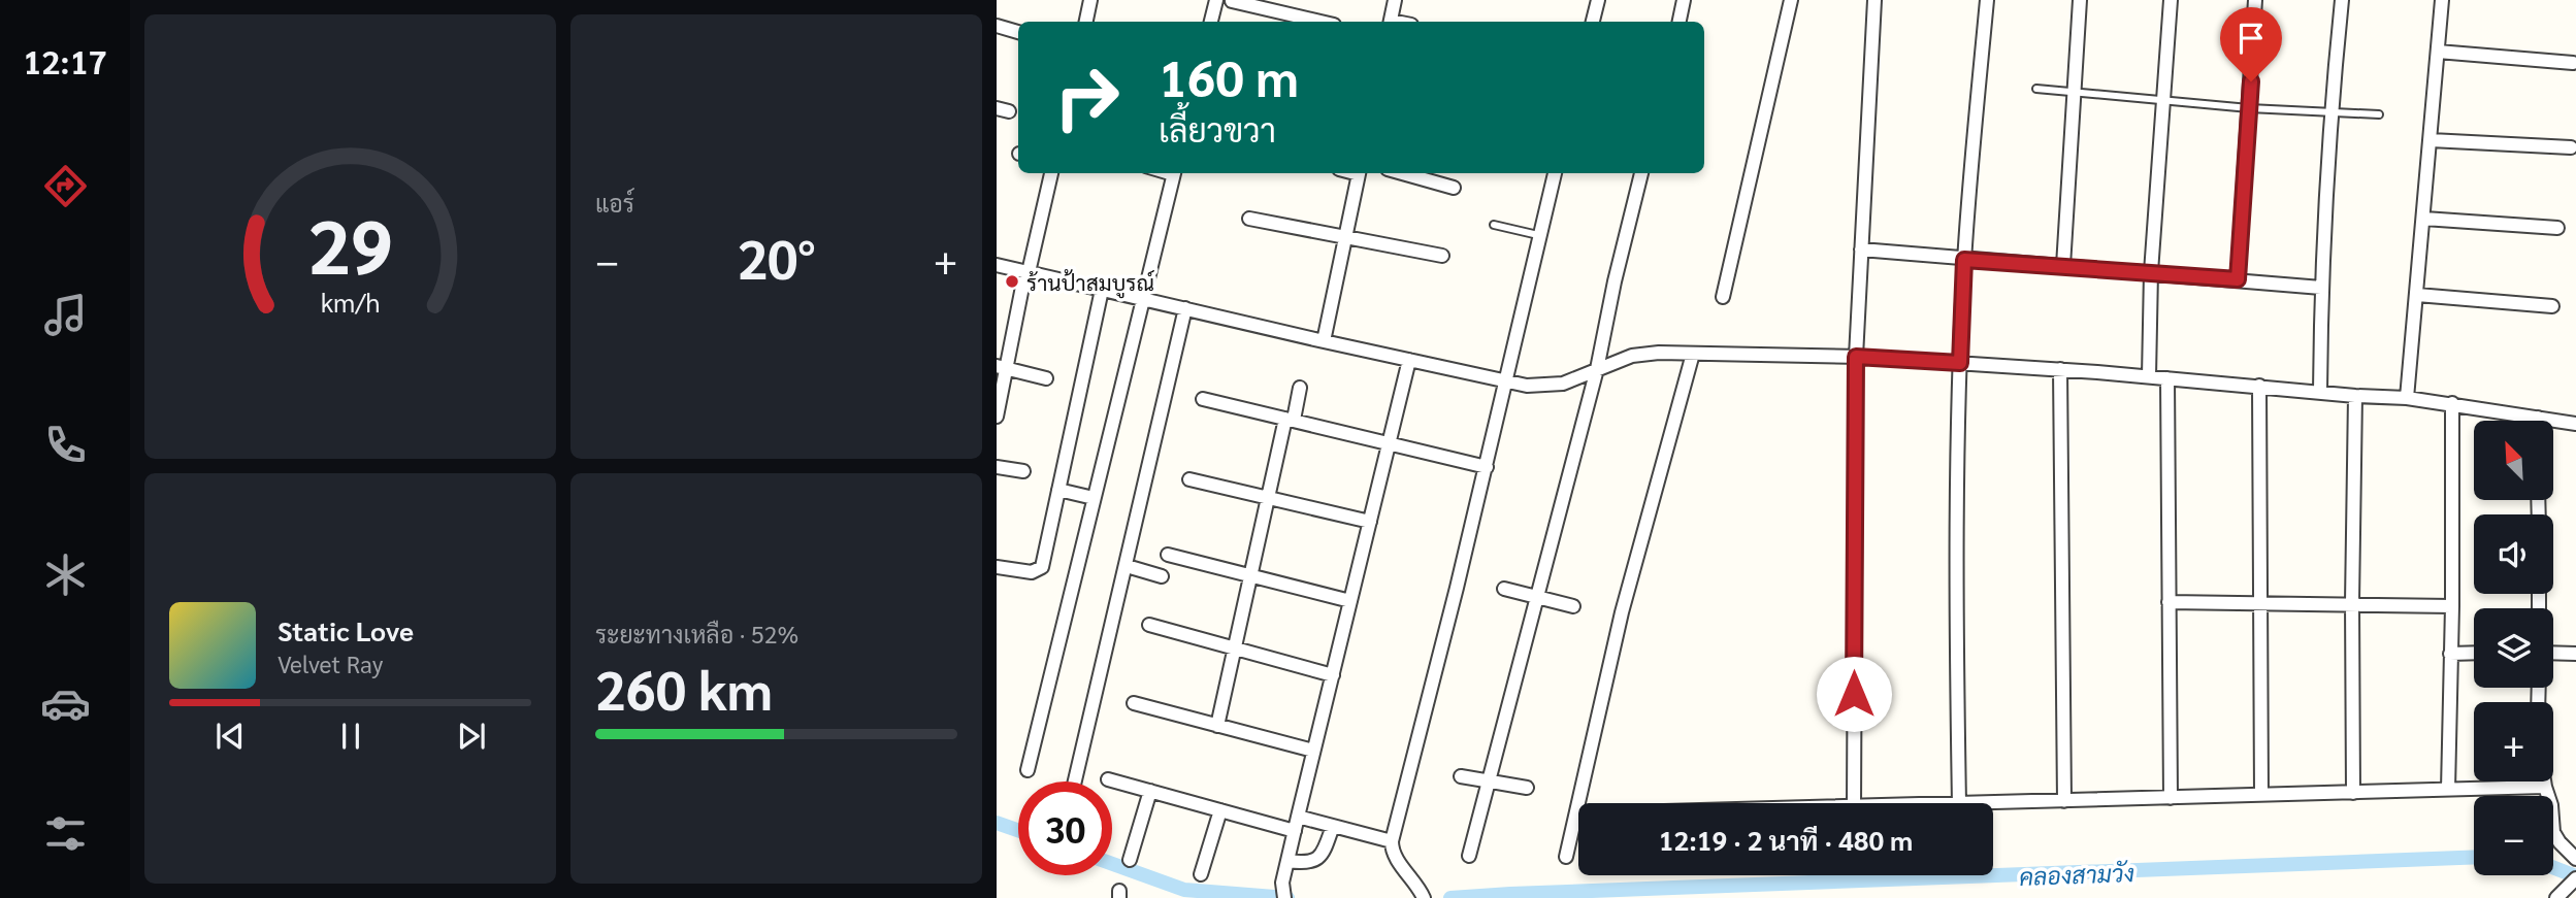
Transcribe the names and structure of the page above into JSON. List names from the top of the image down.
{
  "water": ["คลองสามวัง"],
  "places": ["ร้านป้าสมบูรณ์"],
  "north": "top left",
  "page": {
    "tabs": "12:17",
    "tile": [
      "แอร์",
      ["ระยะทางเหลือ · 52%", "260 km"]
    ],
    "turn": ["160 m", "เลี้ยวขวา"],
    "heat": ["−", "20°", "+"],
    "map_buttons": ["+", "−"],
    "song": ["Static Love", "Velvet Ray"],
    "limit": "30",
    "trip": "12:19 · 2 นาที · 480 m",
    "gauge": ["29", "km/h"]
  }
}
